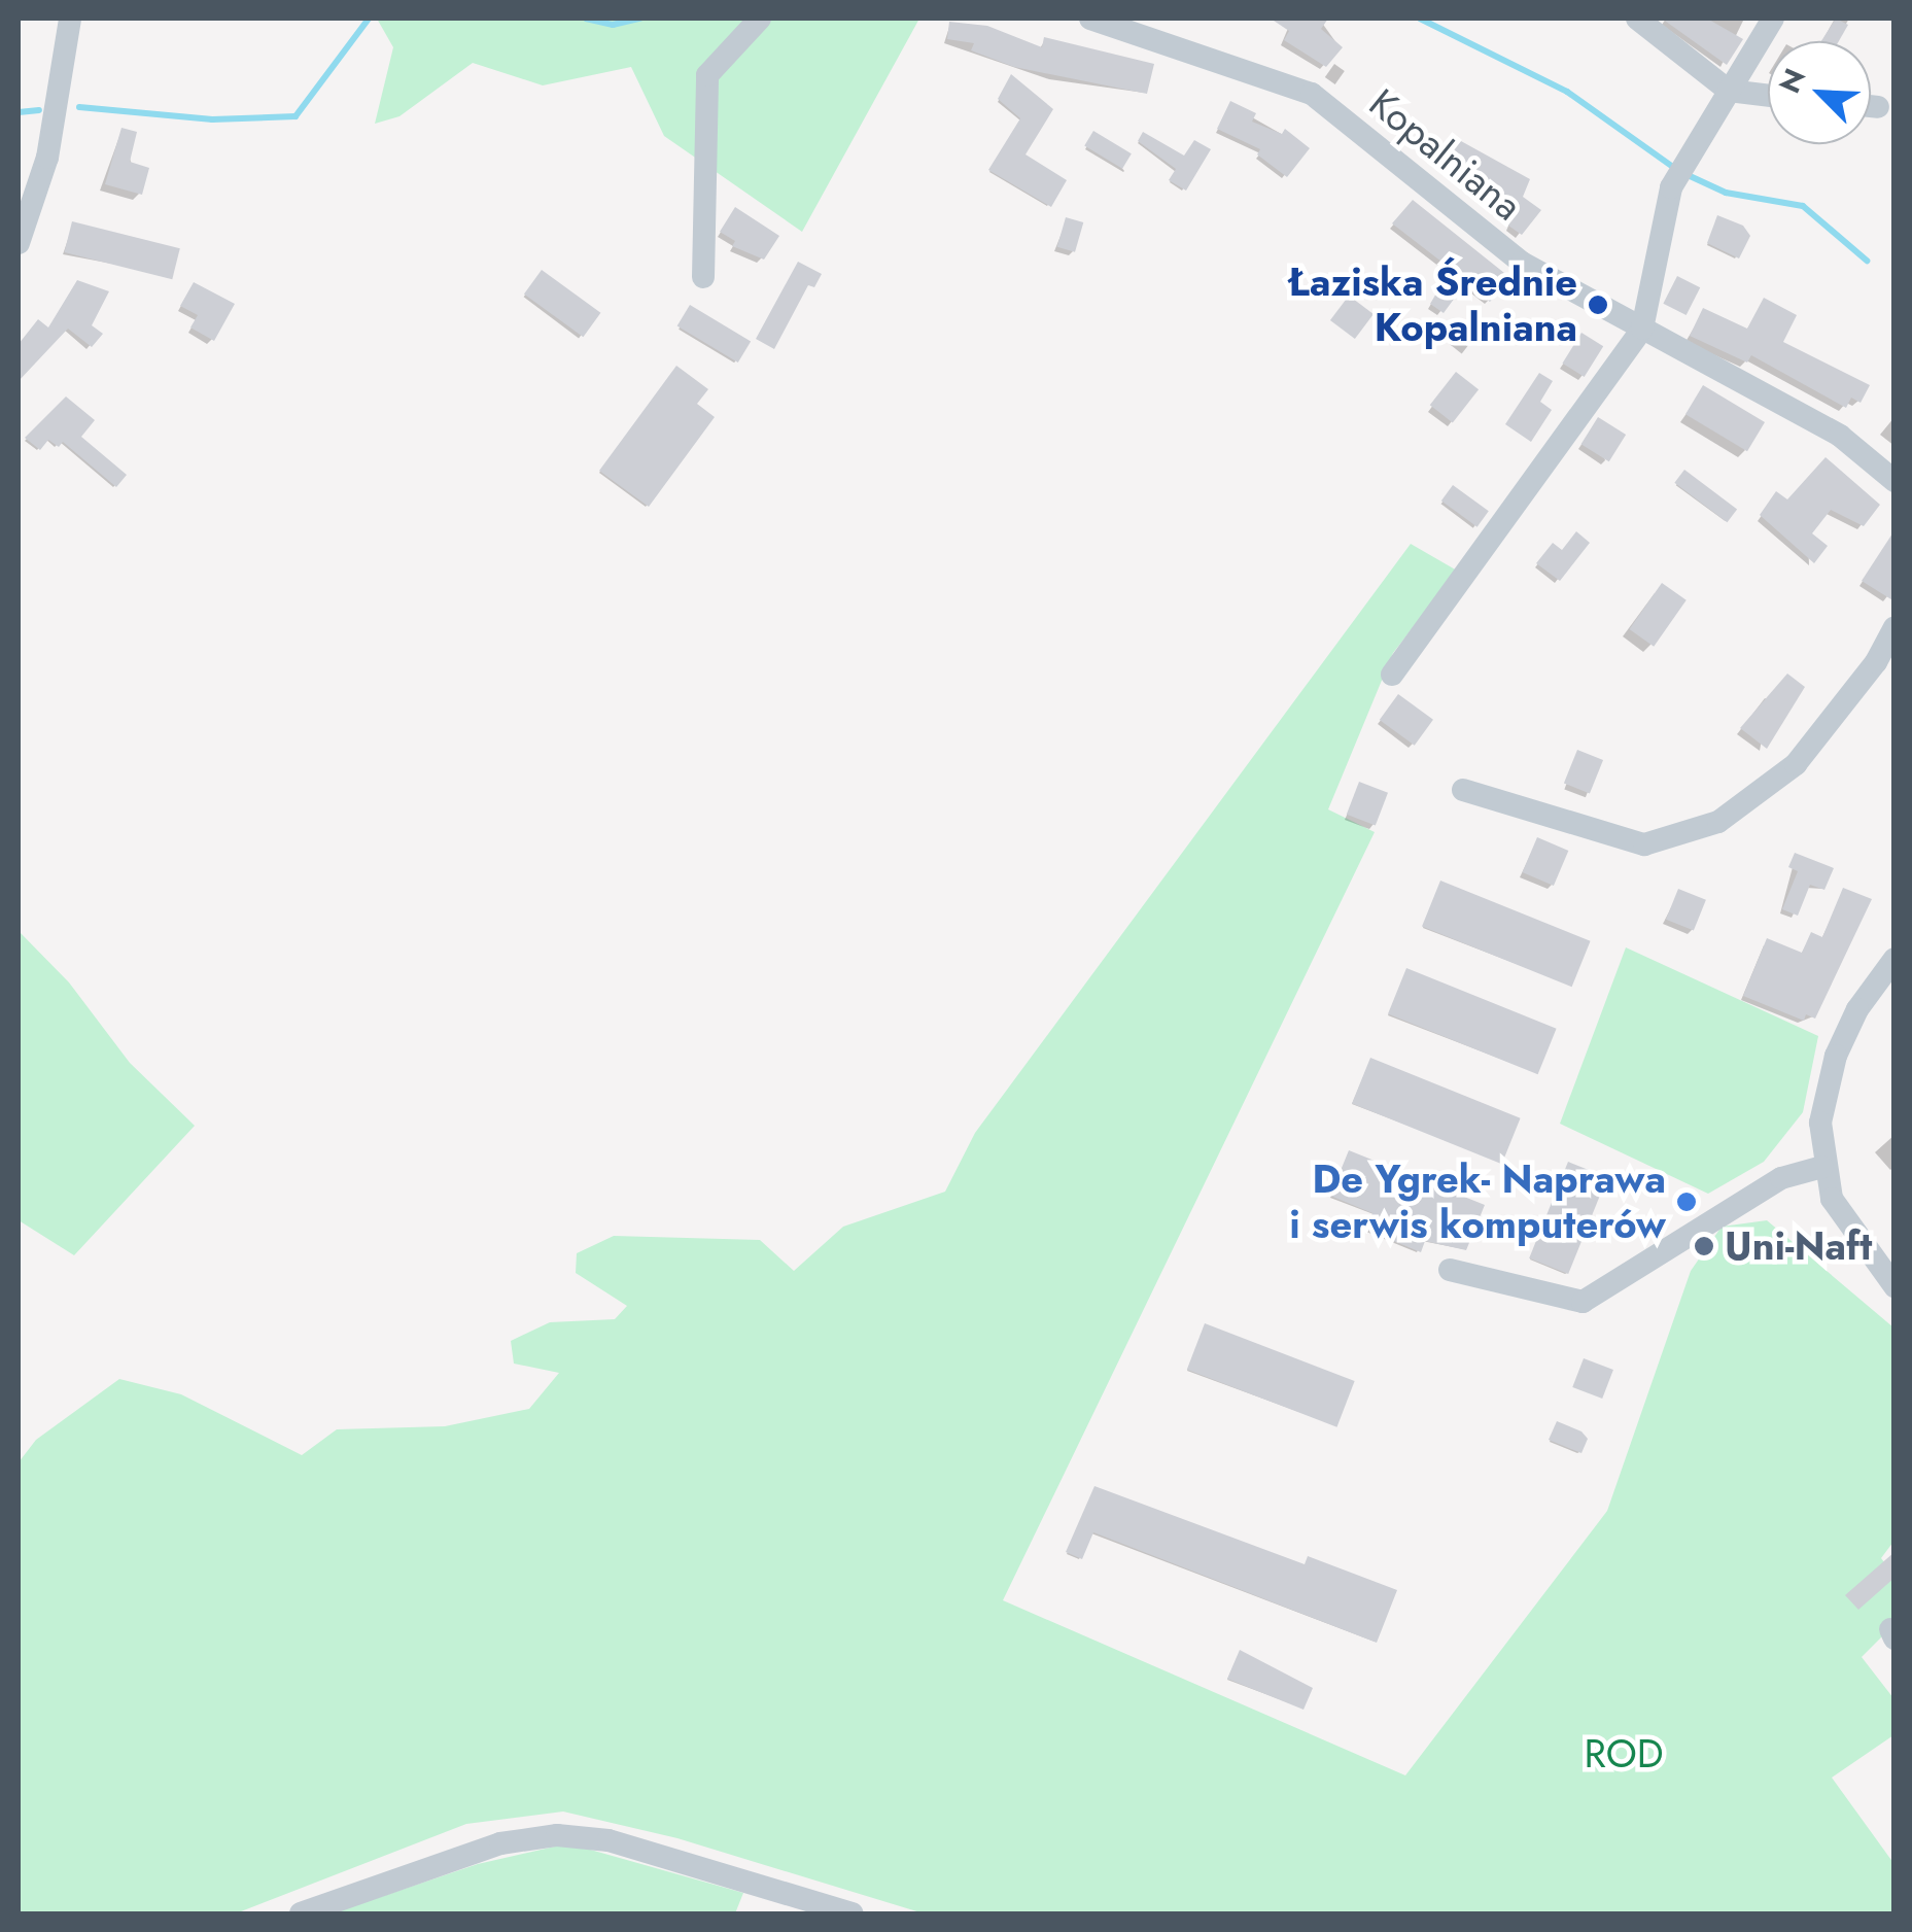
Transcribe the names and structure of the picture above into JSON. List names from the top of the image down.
{
  "streets": {
    "street": ["Kopalniana"]
  },
  "parks": ["ROD"],
  "places": ["Łaziska Średnie Kopalniana", "De Ygrek- Naprawa i serwis komputerów", "Uni-Naft"],
  "north": "top left"
}
